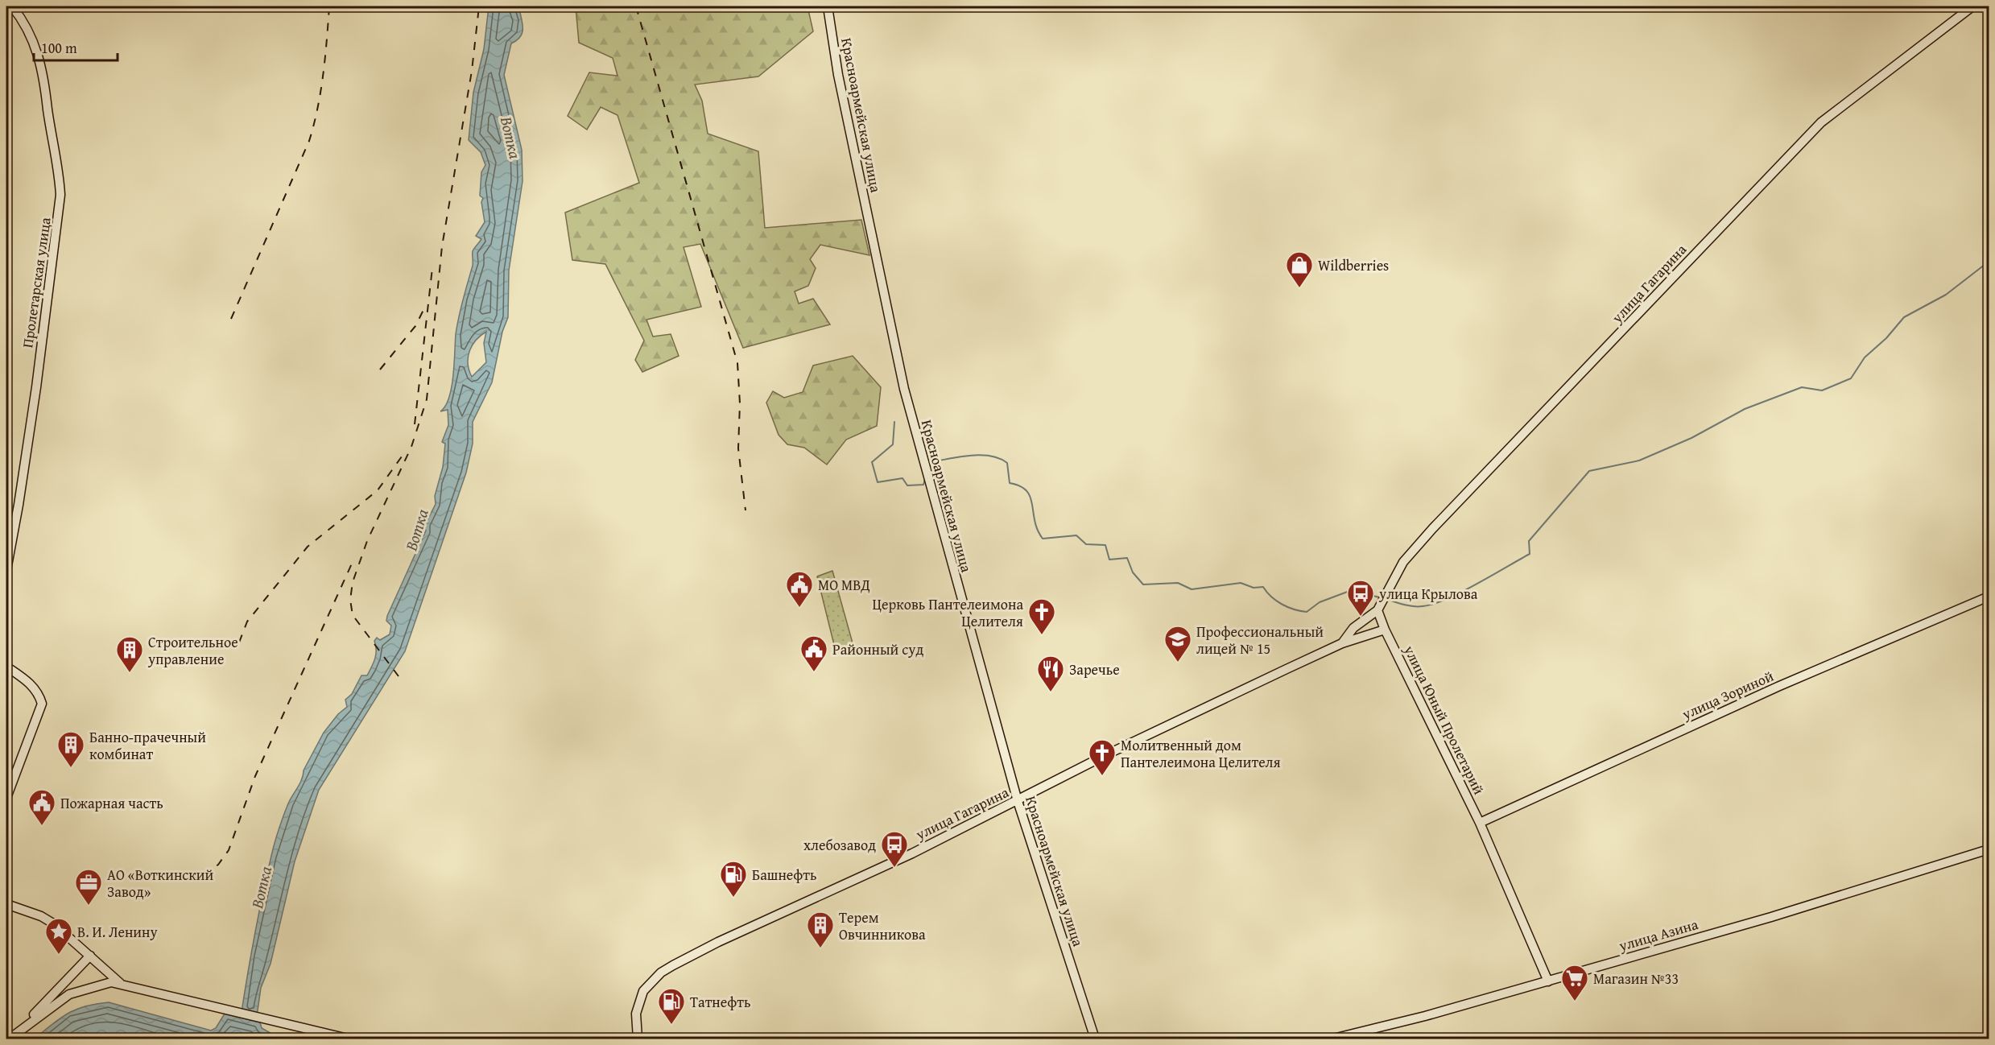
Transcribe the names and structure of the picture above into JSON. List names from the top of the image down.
{
  "streets": {
    "main road": [
      "Красноармейская улица",
      "Пролетарская улица",
      "улица Гагарина",
      "улица Зориной",
      "улица Юный Пролетарий",
      "улица Азина"
    ]
  },
  "crossings": [
    ["Красноармейская улица", "улица Гагарина"],
    ["улица Гагарина", "улица Юный Пролетарий"],
    ["улица Зориной", "улица Юный Пролетарий"],
    ["улица Юный Пролетарий", "улица Азина"]
  ],
  "water": ["Вотка"],
  "places": {
    "shop": ["Wildberries"],
    "public building": ["МО МВД", "Районный суд", "Пожарная часть"],
    "bus stop": ["улица Крылова", "хлебозавод"],
    "church": ["Церковь Пантелеимона Целителя", "Молитвенный дом Пантелеимона Целителя"],
    "school or university": ["Профессиональный лицей № 15"],
    "building": ["Строительное управление", "Банно-прачечный комбинат", "Терем Овчинникова"],
    "restaurant": ["Заречье"],
    "fuel station": ["Башнефть", "Татнефть"],
    "office": ["АО «Воткинский Завод»"],
    "place": ["В. И. Ленину"],
    "supermarket": ["Магазин №33"]
  },
  "scale_bar": "100 m"
}
